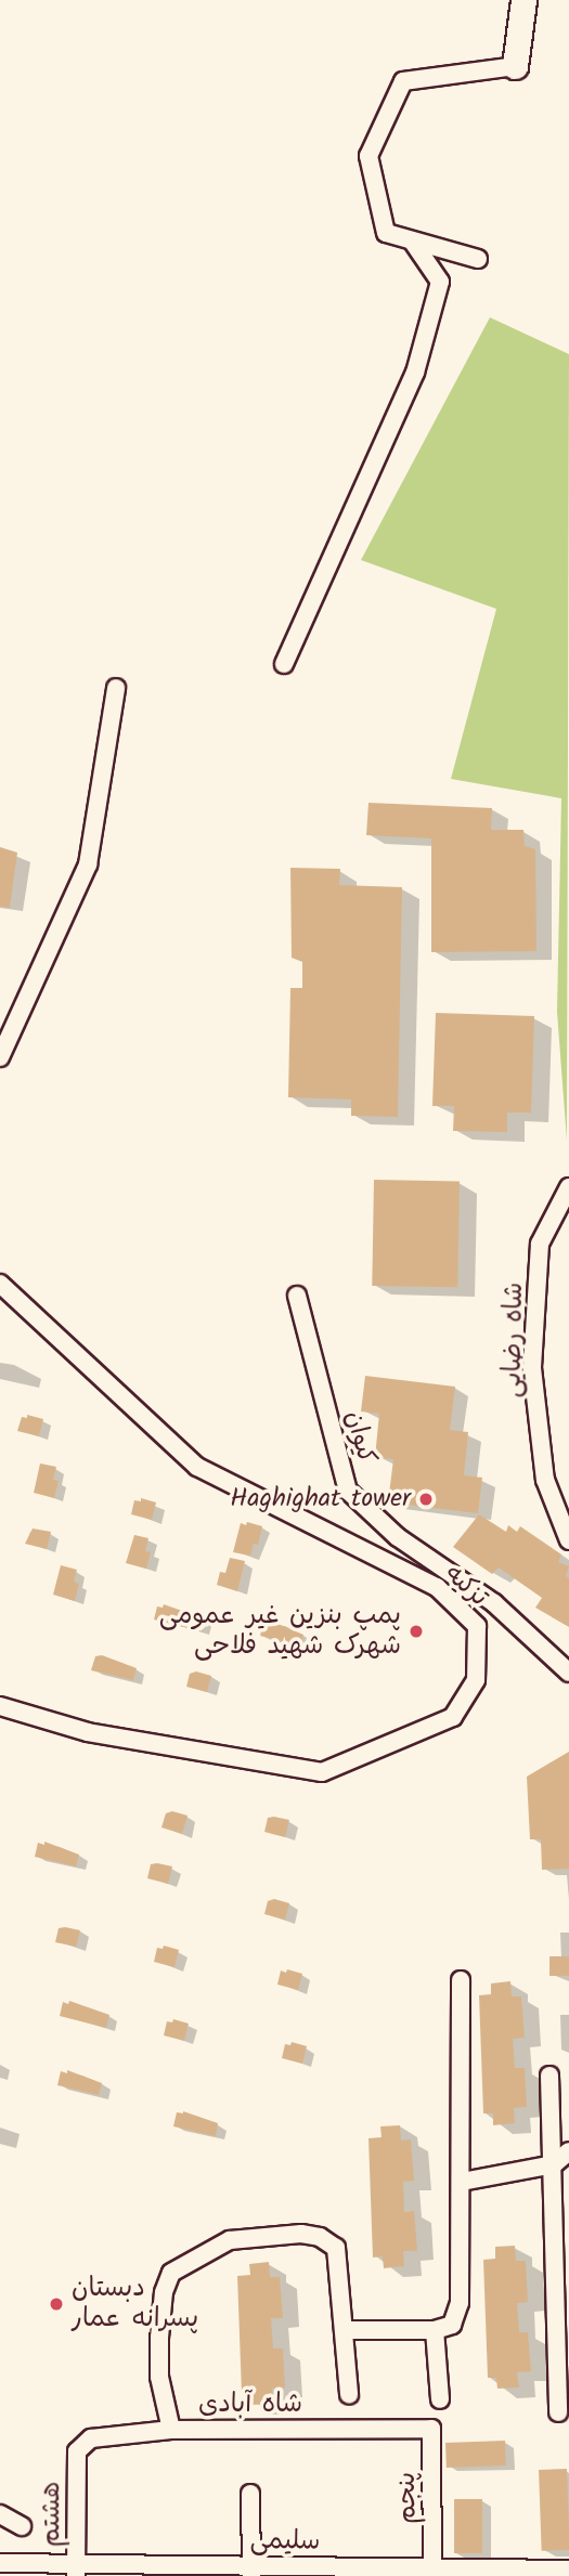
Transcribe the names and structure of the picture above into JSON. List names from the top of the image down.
{
  "streets": {
    "street": [
      "شاه رضایی",
      "کیوان",
      "تزکیه",
      "شاه آبادی",
      "پنجم",
      "هشتم",
      "سلیمی"
    ]
  },
  "crossings": [
    ["شاه آبادی", "پنجم"],
    ["شاه آبادی", "هشتم"],
    ["پنجم", "سلیمی"],
    ["هشتم", "سلیمی"]
  ],
  "places": ["Haghighat tower", "پمپ بنزین غیر عمومی شهرک شهید فلاحی", "دبستان پسرانه عمار"]
}
